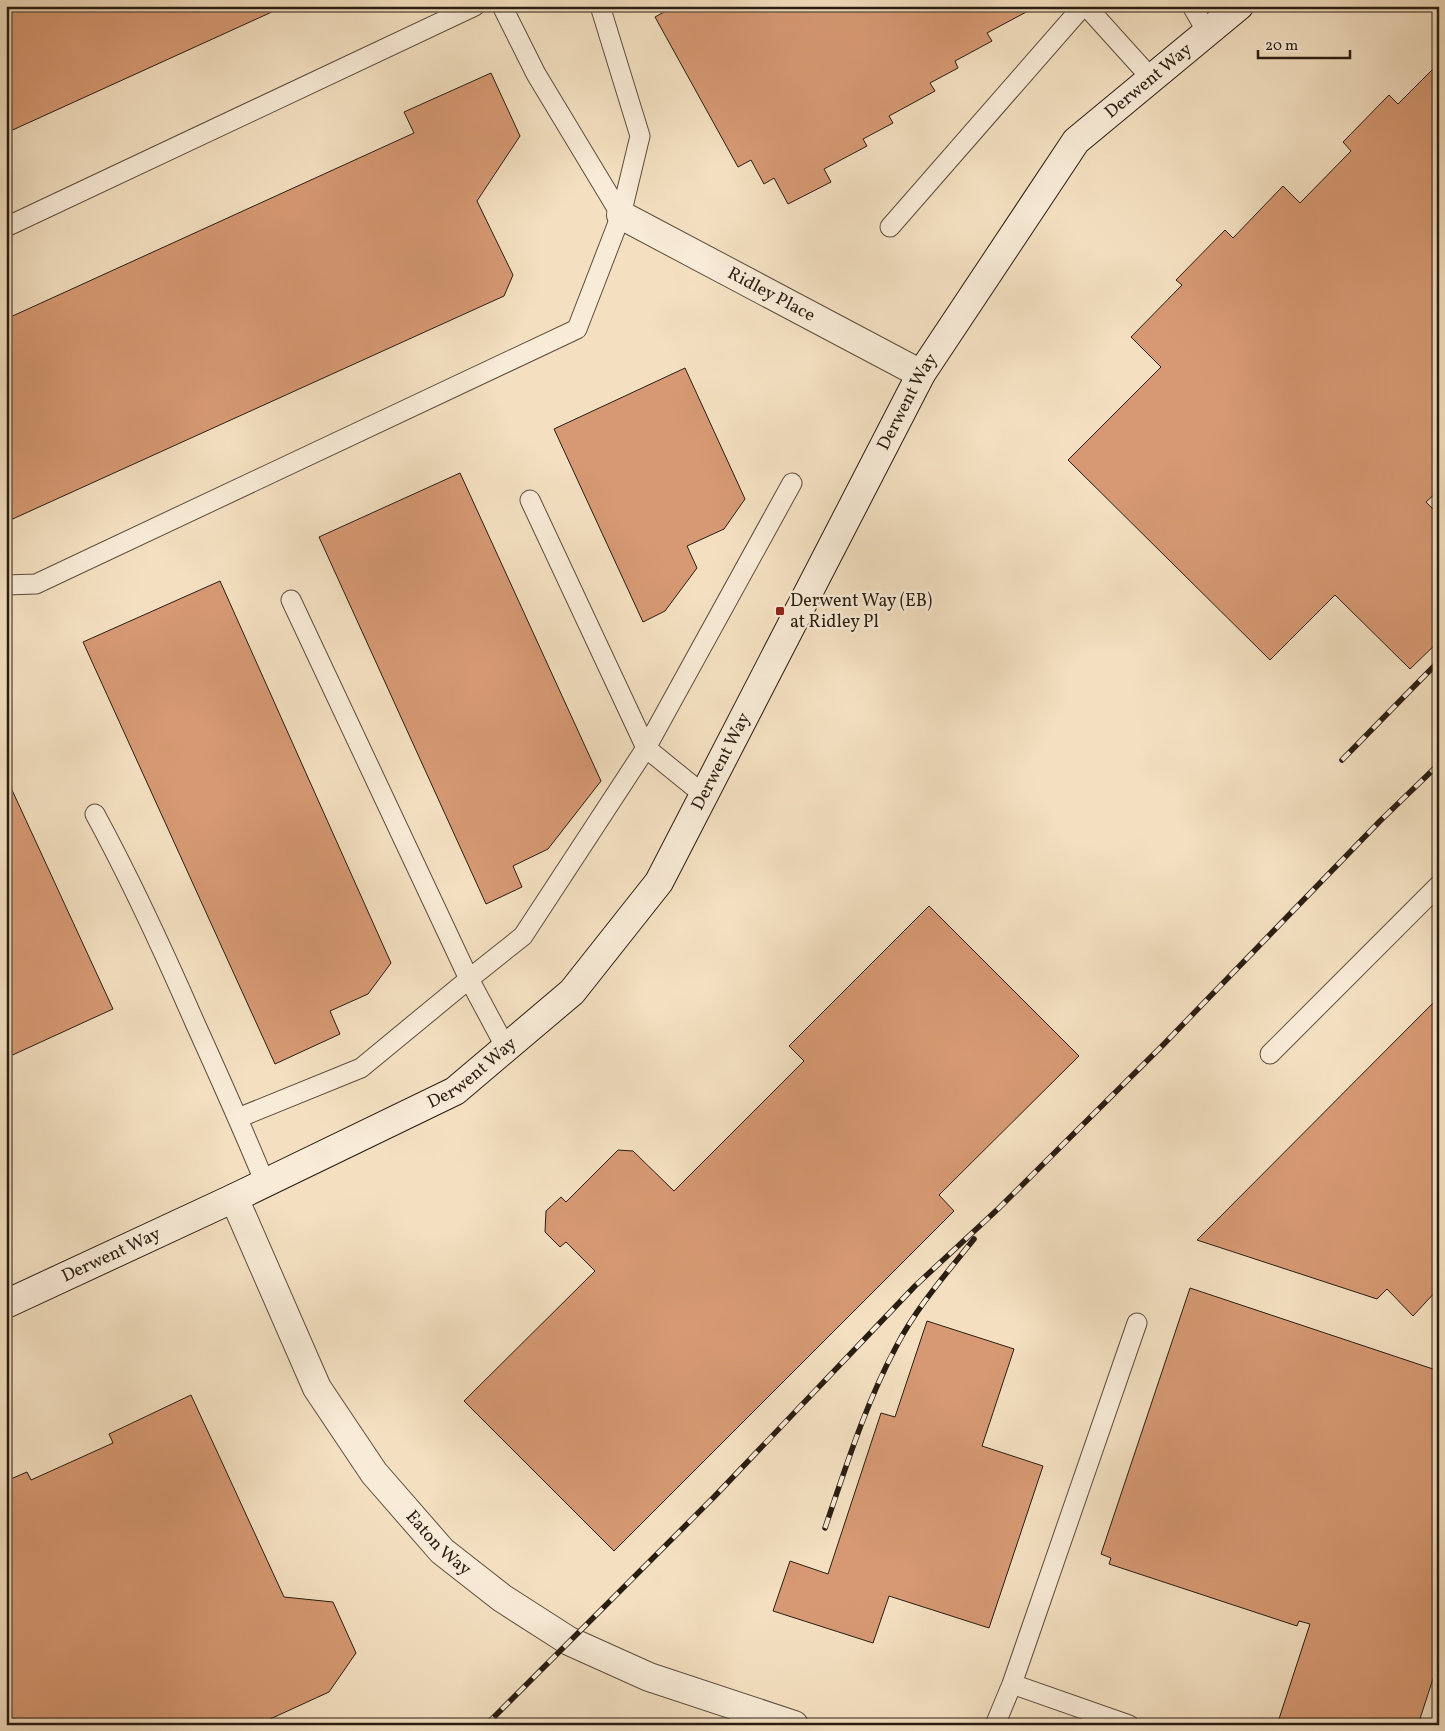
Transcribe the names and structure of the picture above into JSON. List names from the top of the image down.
{
  "streets": {
    "street": ["Derwent Way", "Ridley Place", "Eaton Way"]
  },
  "crossings": [
    ["Derwent Way", "Ridley Place"],
    ["Derwent Way", "Eaton Way"]
  ],
  "places": {
    "transit": ["Derwent Way (EB) at Ridley Pl"]
  },
  "scale_bar": "20 m"
}
